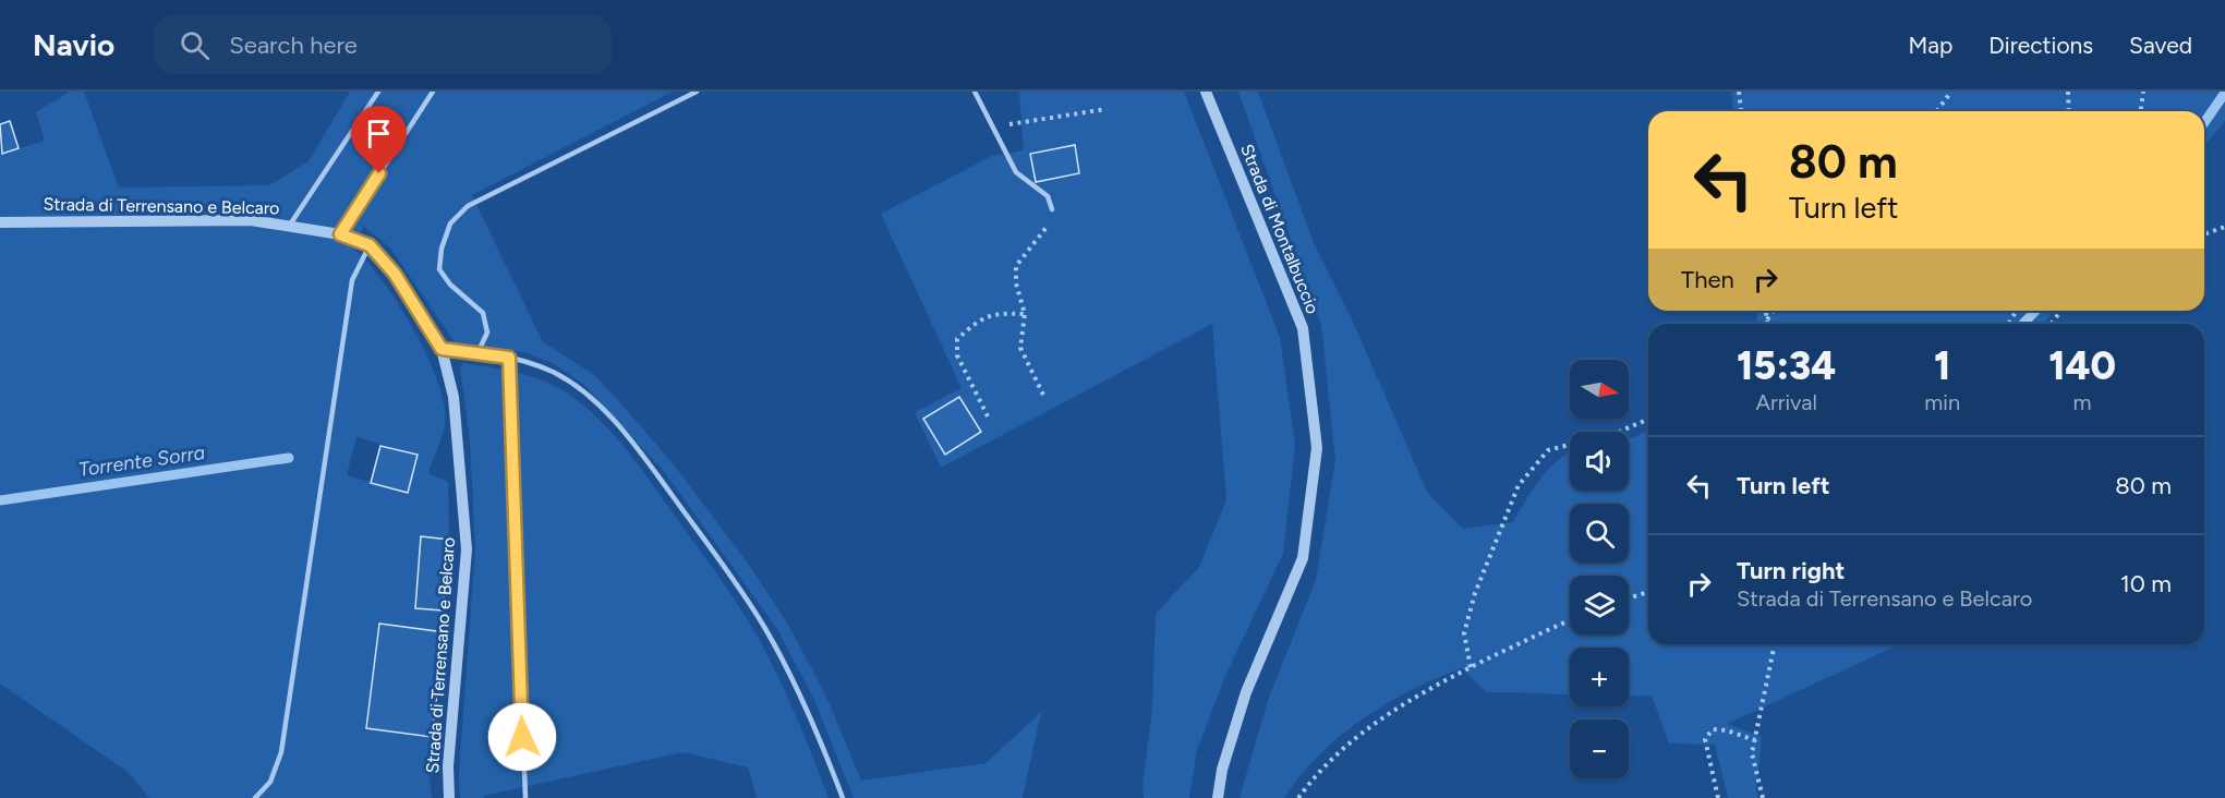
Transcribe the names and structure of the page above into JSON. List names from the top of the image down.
{
  "streets": {
    "street": ["Strada di Terrensano e Belcaro", "Strada di Montalbuccio"]
  },
  "water": ["Torrente Sorra"],
  "north": "right",
  "page": {
    "header": "Navio",
    "search": "Search here",
    "nav": ["Map", "Directions", "Saved"],
    "turn": ["80 m", "Turn left"],
    "then": "Then",
    "eta": [
      "15:34",
      "Arrival",
      "1",
      "min",
      "140",
      "m"
    ],
    "map_buttons": ["+", "−"],
    "list": [
      {
        "name": "Turn left",
        "value": "80 m"
      },
      {
        "name": "Turn right",
        "note": "Strada di Terrensano e Belcaro",
        "value": "10 m"
      }
    ]
  }
}
